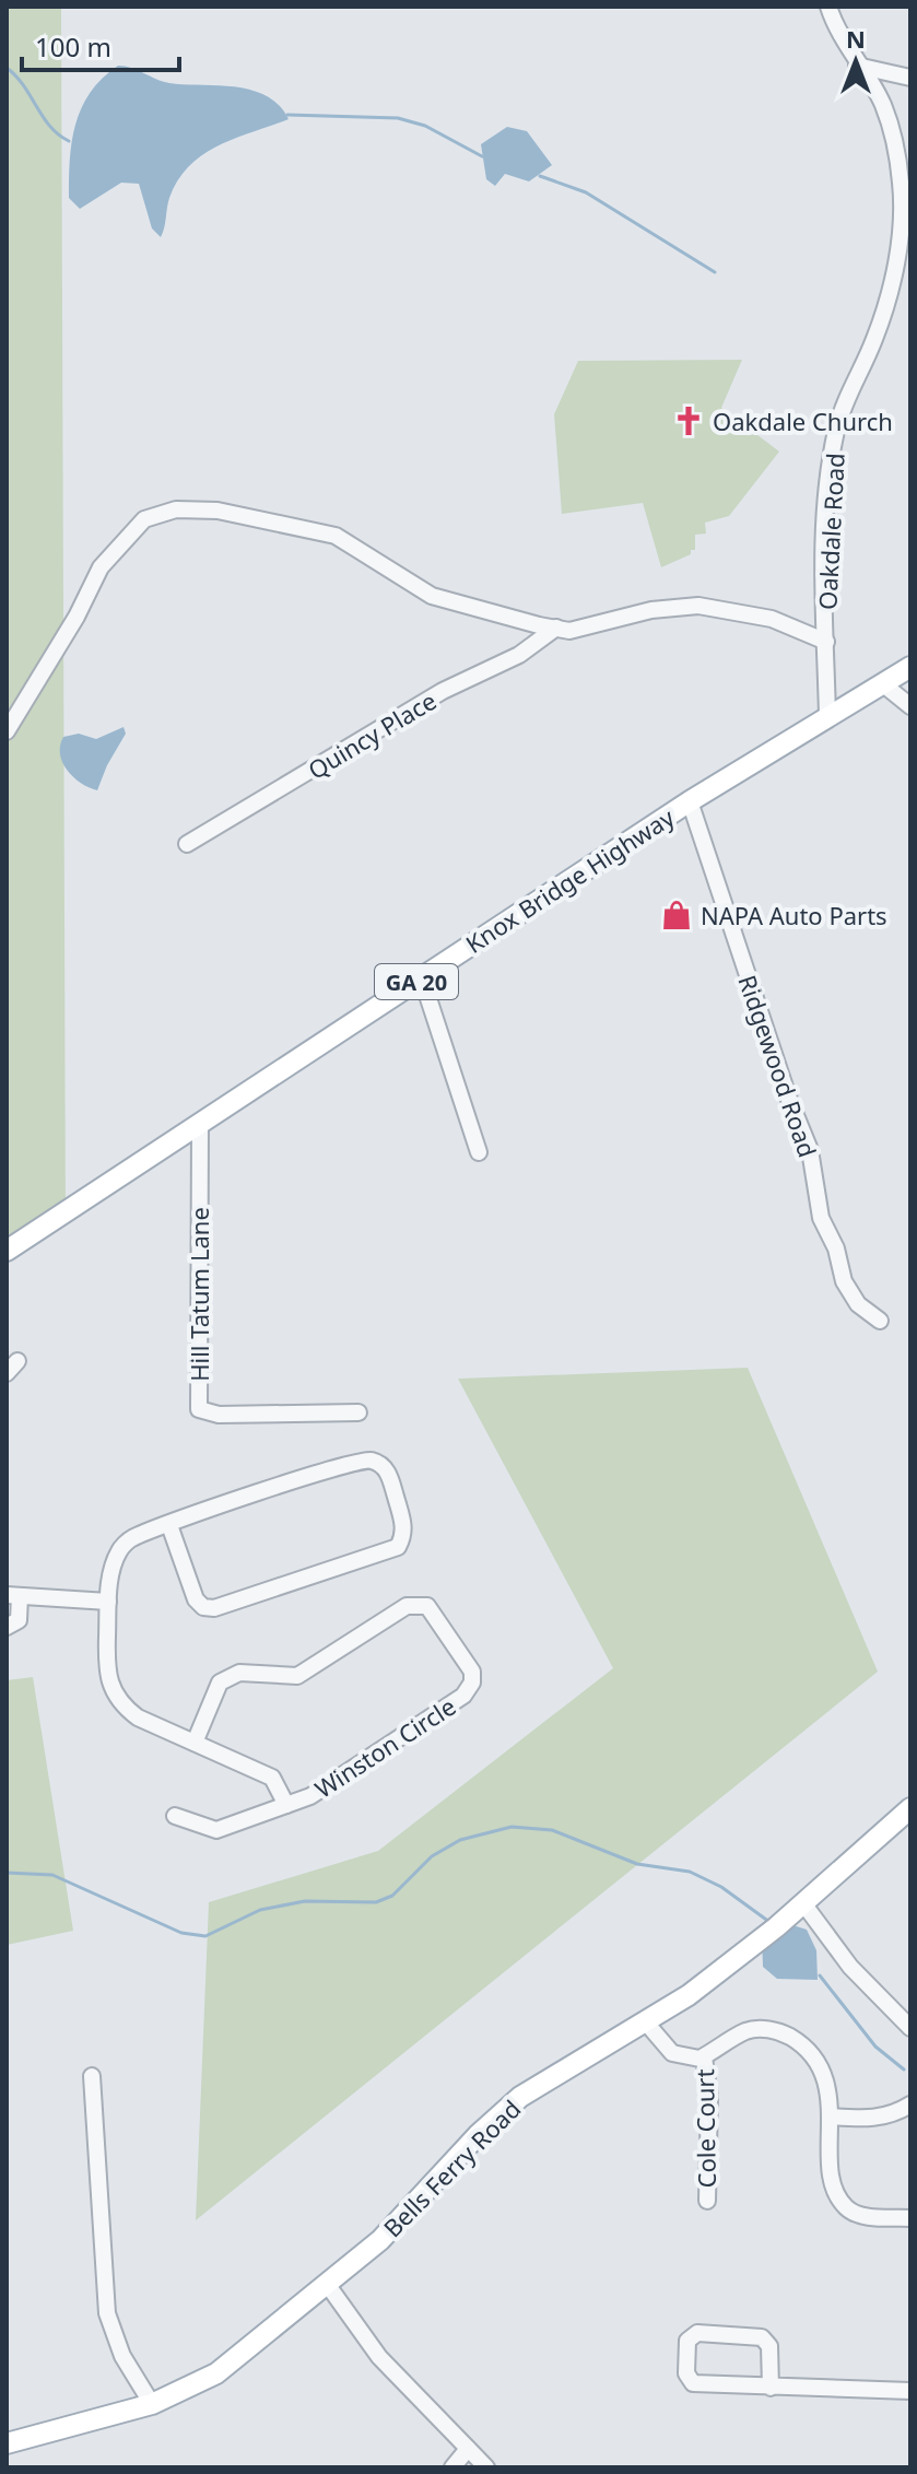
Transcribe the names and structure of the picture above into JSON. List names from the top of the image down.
{
  "streets": {
    "main road": ["Knox Bridge Highway", "GA 20", "Bells Ferry Road"],
    "street": [
      "Oakdale Road",
      "Quincy Place",
      "Ridgewood Road",
      "Hill Tatum Lane",
      "Winston Circle",
      "Cole Court"
    ]
  },
  "crossings": [
    ["Oakdale Road", "Knox Bridge Highway"],
    ["Oakdale Road", "GA 20"],
    ["Knox Bridge Highway", "GA 20"],
    ["Knox Bridge Highway", "Ridgewood Road"],
    ["Knox Bridge Highway", "Hill Tatum Lane"]
  ],
  "places": {
    "church": ["Oakdale Church"],
    "shop": ["NAPA Auto Parts"]
  },
  "scale_bar": "100 m",
  "north": "top"
}
